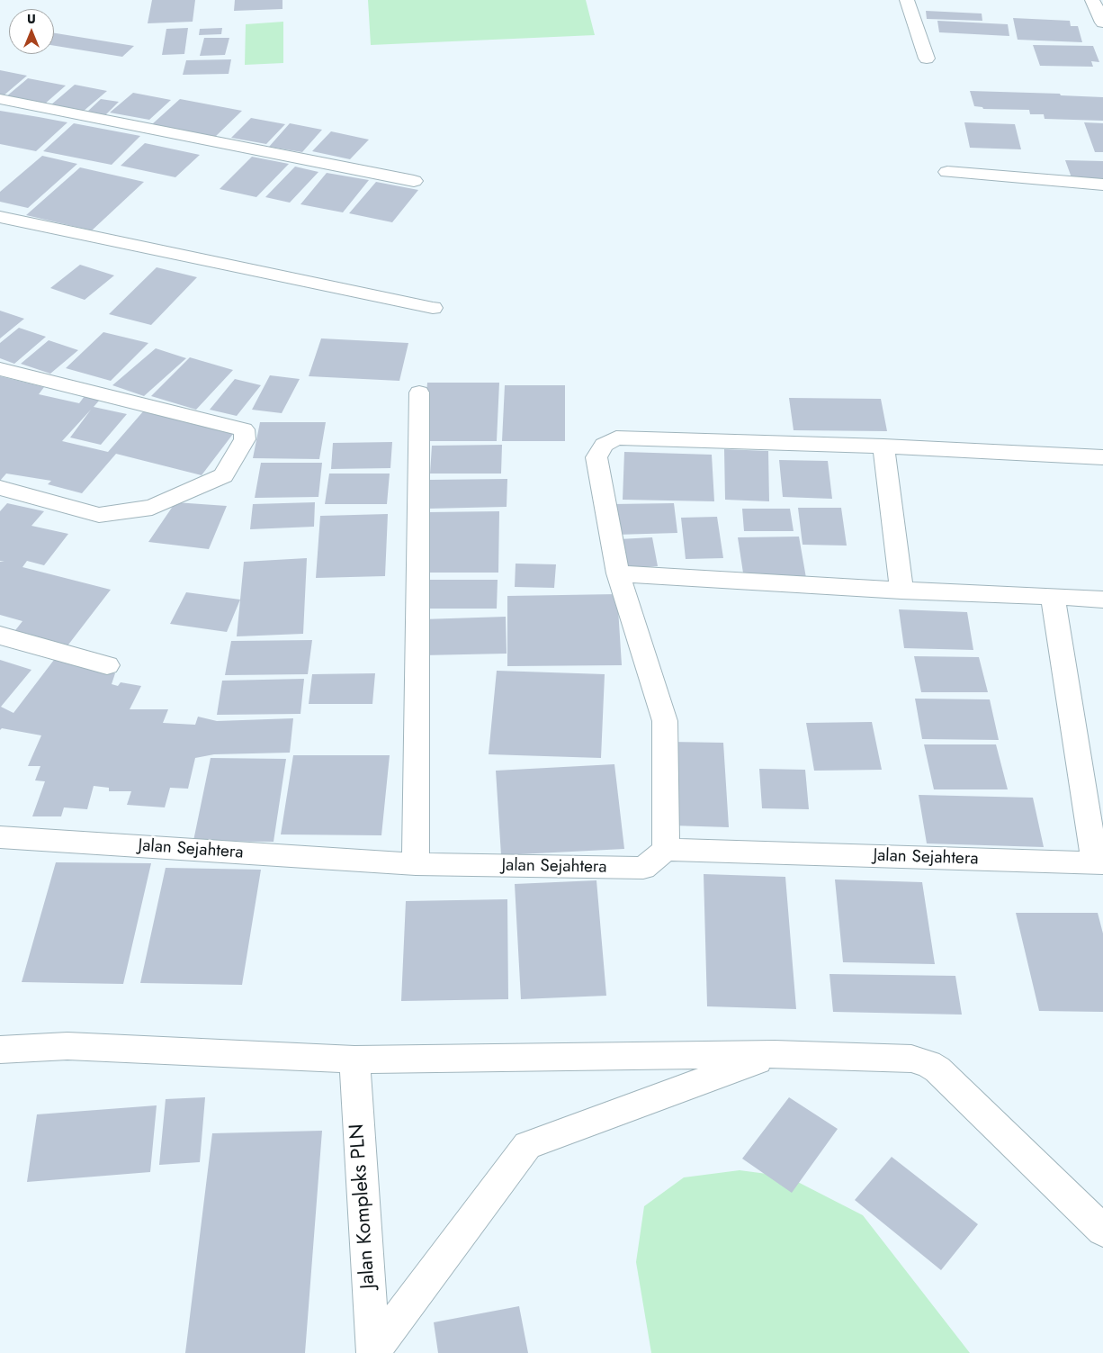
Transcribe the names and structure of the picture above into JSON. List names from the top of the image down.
{
  "streets": {
    "street": ["Jalan Sejahtera", "Jalan Kompleks PLN"]
  },
  "north": "top"
}
